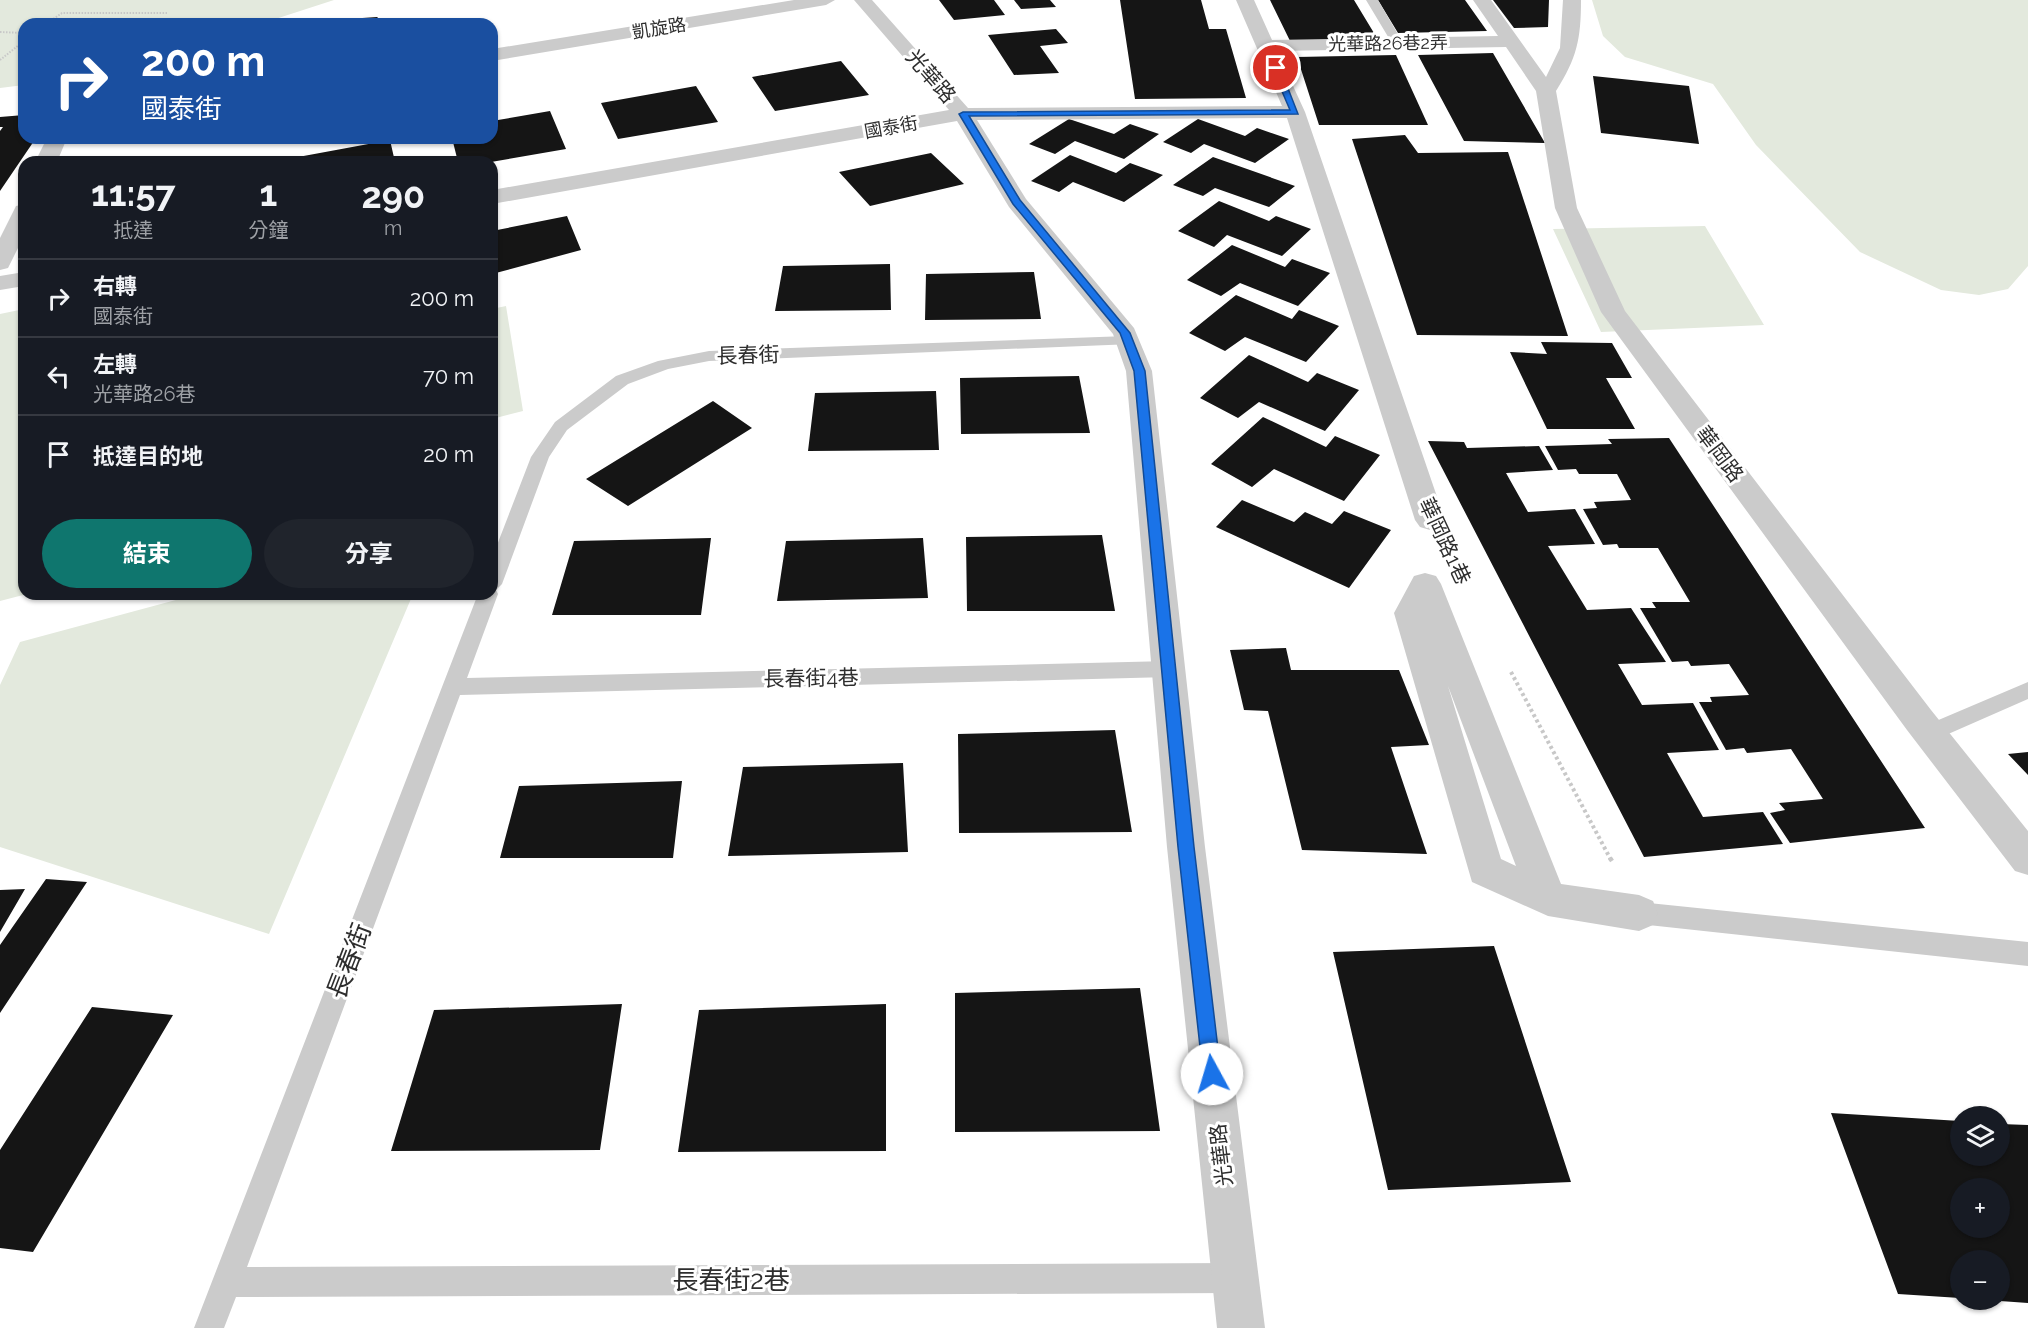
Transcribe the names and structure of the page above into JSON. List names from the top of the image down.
{
  "streets": {
    "street": [
      "凱旋路",
      "光華路26巷2弄",
      "光華路",
      "國泰街",
      "華岡路",
      "華岡路1巷"
    ],
    "lane": ["長春街", "長春街4巷", "長春街2巷"]
  },
  "crossings": [
    ["光華路26巷2弄", "華岡路1巷"],
    ["光華路", "國泰街"],
    ["光華路", "長春街"],
    ["光華路", "長春街4巷"],
    ["光華路", "長春街2巷"],
    ["國泰街", "華岡路1巷"],
    ["長春街", "長春街4巷"],
    ["長春街", "長春街2巷"]
  ],
  "page": {
    "turn": ["200 m", "國泰街"],
    "eta": [
      "11:57",
      "抵達",
      "1",
      "分鐘",
      "290",
      "m"
    ],
    "list": [
      {
        "name": "右轉",
        "note": "國泰街",
        "value": "200 m"
      },
      {
        "name": "左轉",
        "note": "光華路26巷",
        "value": "70 m"
      },
      {
        "name": "抵達目的地",
        "value": "20 m"
      }
    ],
    "buttons": ["結束", "分享"],
    "map_buttons": ["+", "−"]
  }
}
